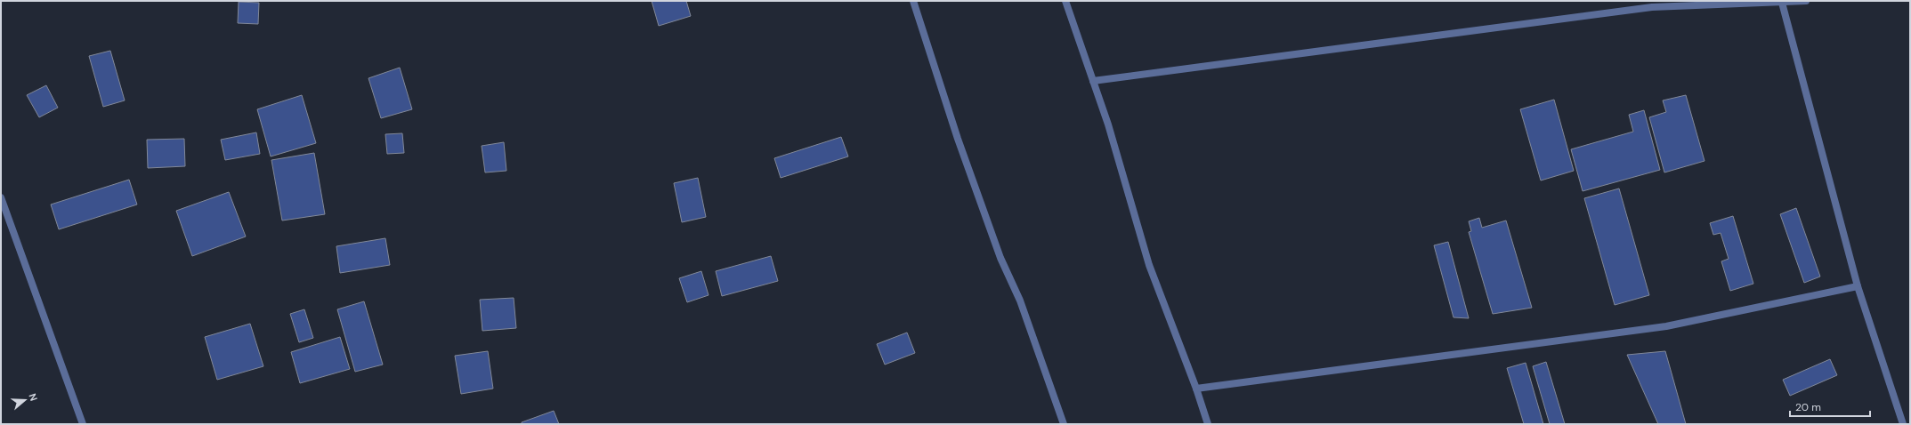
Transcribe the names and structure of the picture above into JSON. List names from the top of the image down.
{
  "scale_bar": "20 m",
  "north": "right"
}
